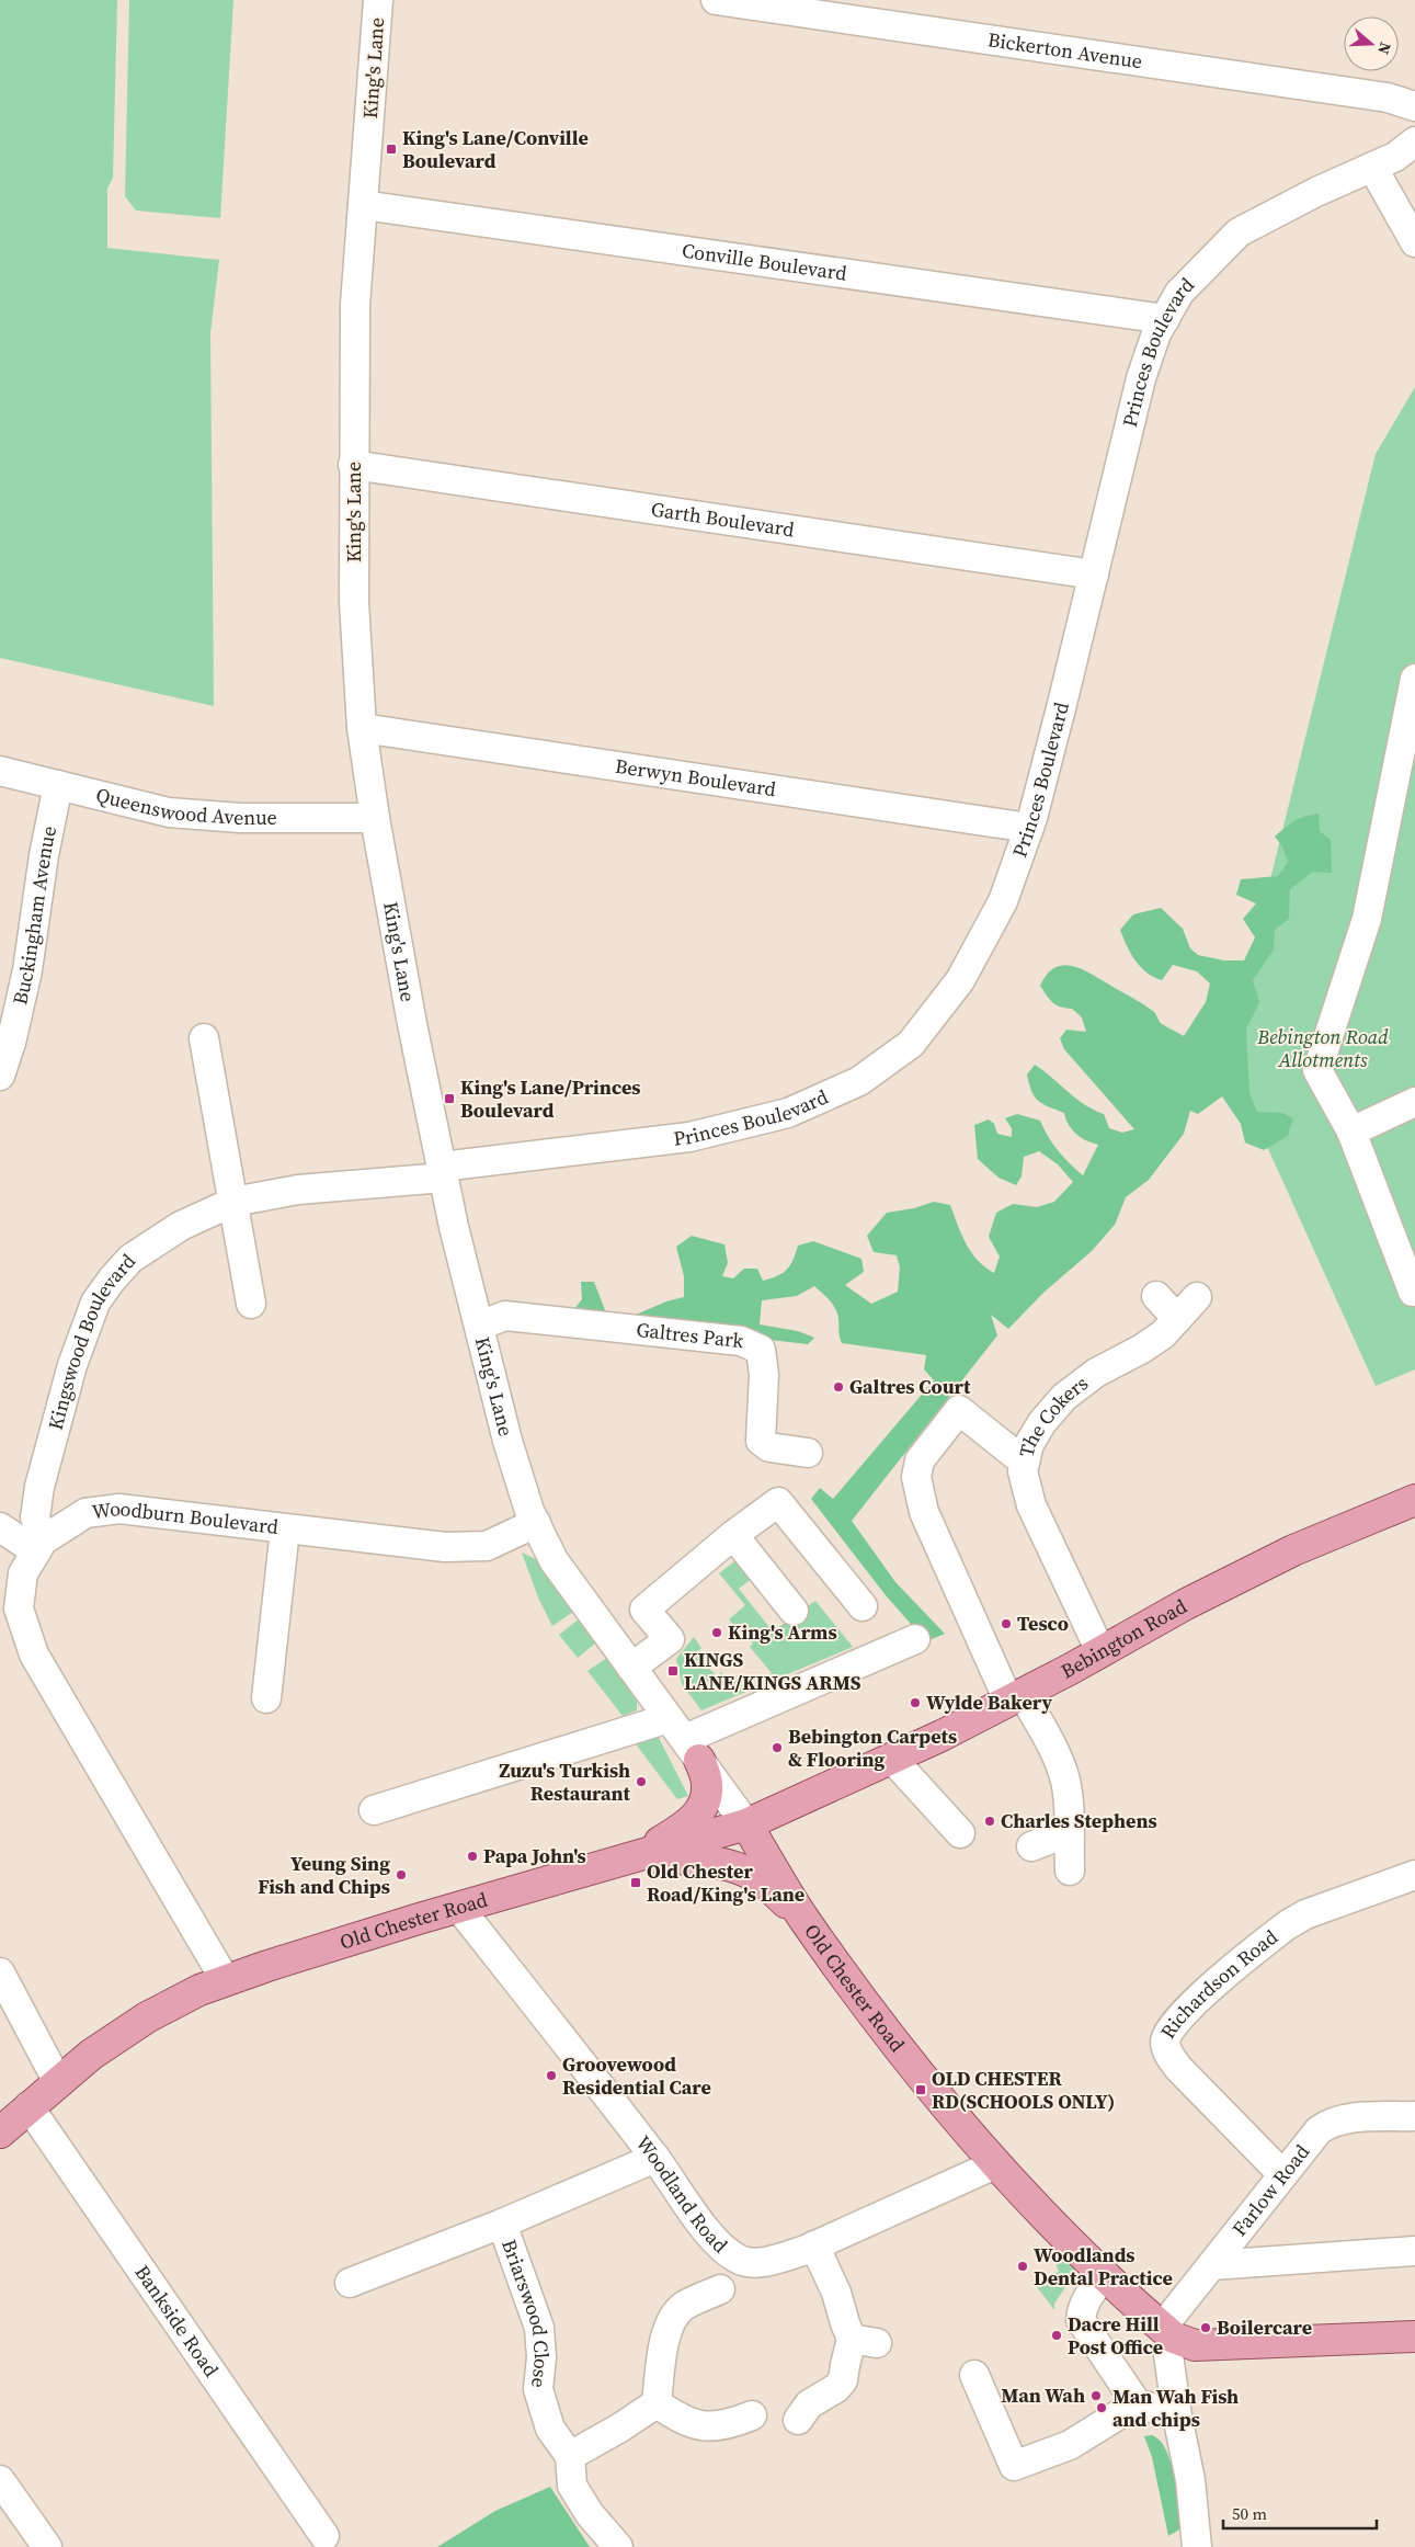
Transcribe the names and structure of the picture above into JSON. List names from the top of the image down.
{
  "streets": {
    "main road": ["Bebington Road", "Old Chester Road"],
    "street": [
      "Bickerton Avenue",
      "King's Lane",
      "Conville Boulevard",
      "Princes Boulevard",
      "Garth Boulevard",
      "Berwyn Boulevard",
      "Queenswood Avenue",
      "Buckingham Avenue",
      "Galtres Park",
      "Kingswood Boulevard",
      "The Cokers",
      "Woodburn Boulevard",
      "Richardson Road",
      "Farlow Road",
      "Woodland Road",
      "Briarswood Close",
      "Bankside Road"
    ]
  },
  "crossings": [
    ["King's Lane", "Conville Boulevard"],
    ["King's Lane", "Princes Boulevard"],
    ["King's Lane", "Garth Boulevard"],
    ["King's Lane", "Berwyn Boulevard"],
    ["King's Lane", "Queenswood Avenue"],
    ["King's Lane", "Galtres Park"],
    ["King's Lane", "Kingswood Boulevard"],
    ["King's Lane", "Woodburn Boulevard"],
    ["King's Lane", "Bebington Road"],
    ["King's Lane", "Old Chester Road"],
    ["Conville Boulevard", "Princes Boulevard"],
    ["Princes Boulevard", "Garth Boulevard"],
    ["Princes Boulevard", "Berwyn Boulevard"],
    ["Princes Boulevard", "Kingswood Boulevard"],
    ["Queenswood Avenue", "Buckingham Avenue"],
    ["Kingswood Boulevard", "Woodburn Boulevard"],
    ["The Cokers", "Bebington Road"],
    ["Woodburn Boulevard", "Old Chester Road"],
    ["Bebington Road", "Old Chester Road"],
    ["Old Chester Road", "Farlow Road"],
    ["Old Chester Road", "Woodland Road"],
    ["Old Chester Road", "Bankside Road"],
    ["Richardson Road", "Farlow Road"]
  ],
  "parks": ["Bebington Road Allotments"],
  "places": {
    "transit": [
      "King's Lane/Conville Boulevard",
      "King's Lane/Princes Boulevard",
      "KINGS LANE/KINGS ARMS",
      "Old Chester Road/King's Lane",
      "OLD CHESTER RD(SCHOOLS ONLY)"
    ],
    "other": [
      "Galtres Court",
      "Tesco",
      "King's Arms",
      "Wylde Bakery",
      "Bebington Carpets & Flooring",
      "Zuzu's Turkish Restaurant",
      "Charles Stephens",
      "Papa John's",
      "Yeung Sing Fish and Chips",
      "Groovewood Residential Care",
      "Woodlands Dental Practice",
      "Boilercare",
      "Dacre Hill Post Office",
      "Man Wah",
      "Man Wah Fish and chips"
    ]
  },
  "scale_bar": "50 m",
  "north": "right"
}
